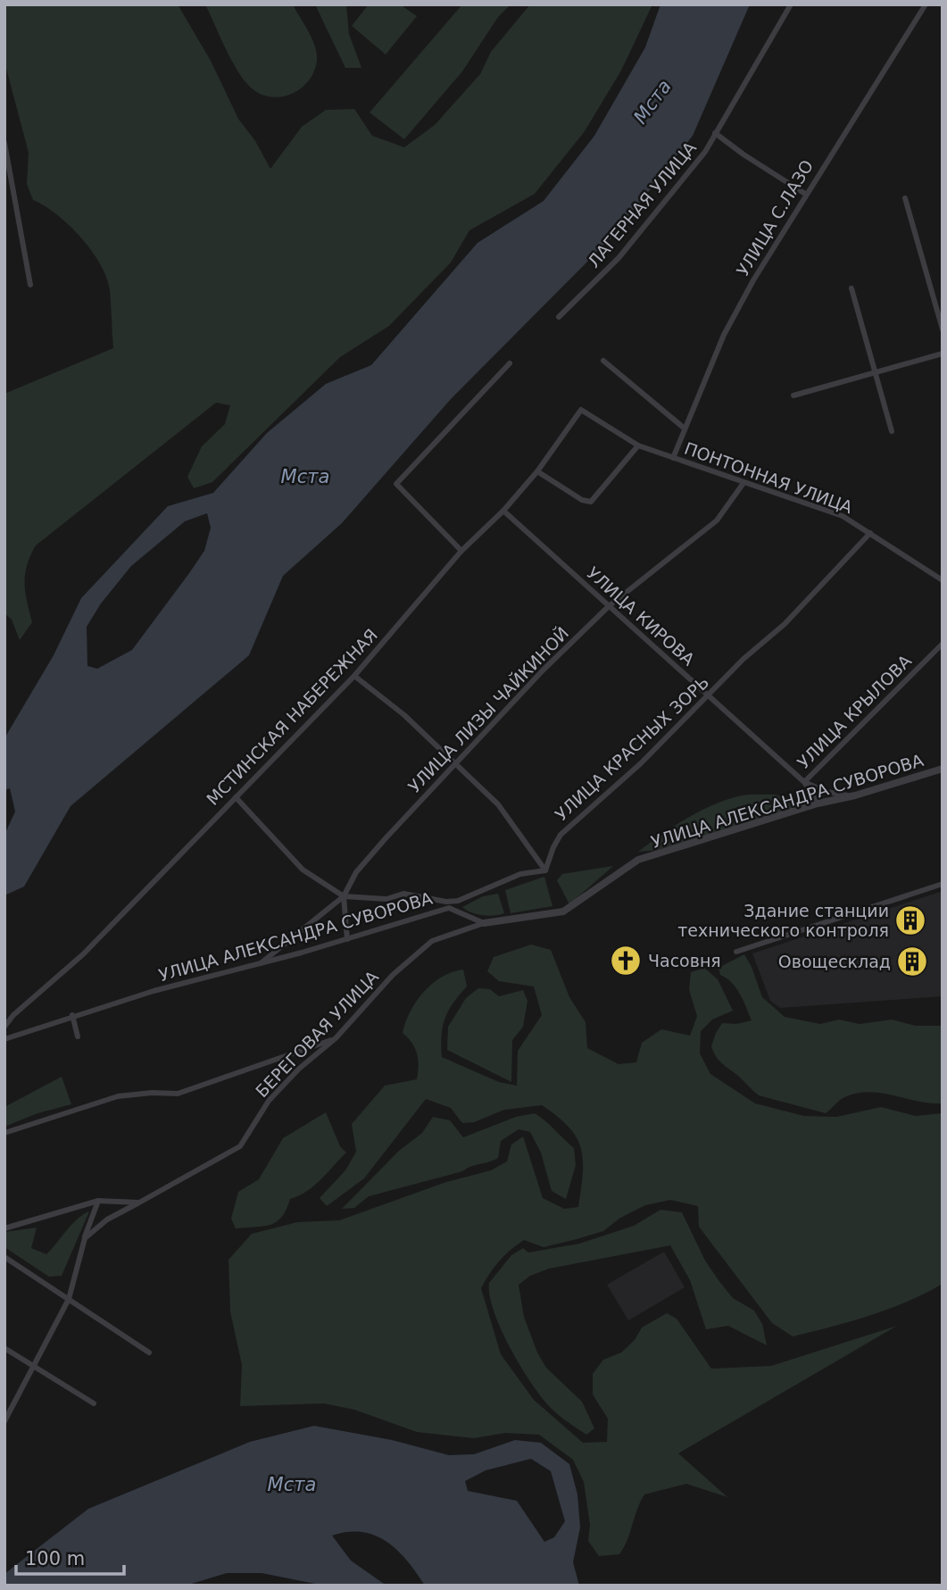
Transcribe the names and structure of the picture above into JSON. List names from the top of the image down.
{
  "streets": {
    "street": [
      "ЛАГЕРНАЯ УЛИЦА",
      "УЛИЦА С.ЛАЗО",
      "ПОНТОННАЯ УЛИЦА",
      "УЛИЦА КИРОВА",
      "УЛИЦА ЛИЗЫ ЧАЙКИНОЙ",
      "УЛИЦА КРЫЛОВА",
      "МСТИНСКАЯ НАБЕРЕЖНАЯ",
      "УЛИЦА КРАСНЫХ ЗОРЬ",
      "УЛИЦА АЛЕКСАНДРА СУВОРОВА",
      "БЕРЕГОВАЯ УЛИЦА"
    ]
  },
  "crossings": [
    ["УЛИЦА С.ЛАЗО", "ПОНТОННАЯ УЛИЦА"],
    ["ПОНТОННАЯ УЛИЦА", "УЛИЦА ЛИЗЫ ЧАЙКИНОЙ"],
    ["ПОНТОННАЯ УЛИЦА", "МСТИНСКАЯ НАБЕРЕЖНАЯ"],
    ["ПОНТОННАЯ УЛИЦА", "УЛИЦА КРАСНЫХ ЗОРЬ"],
    ["УЛИЦА КИРОВА", "УЛИЦА ЛИЗЫ ЧАЙКИНОЙ"],
    ["УЛИЦА КИРОВА", "УЛИЦА КРЫЛОВА"],
    ["УЛИЦА КИРОВА", "МСТИНСКАЯ НАБЕРЕЖНАЯ"],
    ["УЛИЦА КИРОВА", "УЛИЦА КРАСНЫХ ЗОРЬ"],
    ["УЛИЦА КИРОВА", "УЛИЦА АЛЕКСАНДРА СУВОРОВА"],
    ["УЛИЦА ЛИЗЫ ЧАЙКИНОЙ", "УЛИЦА АЛЕКСАНДРА СУВОРОВА"],
    ["УЛИЦА КРЫЛОВА", "УЛИЦА АЛЕКСАНДРА СУВОРОВА"],
    ["УЛИЦА АЛЕКСАНДРА СУВОРОВА", "БЕРЕГОВАЯ УЛИЦА"]
  ],
  "water": ["Мста"],
  "places": {
    "building": ["Здание станции технического контроля", "Овощесклад"],
    "church": ["Часовня"]
  },
  "scale_bar": "100 m"
}
